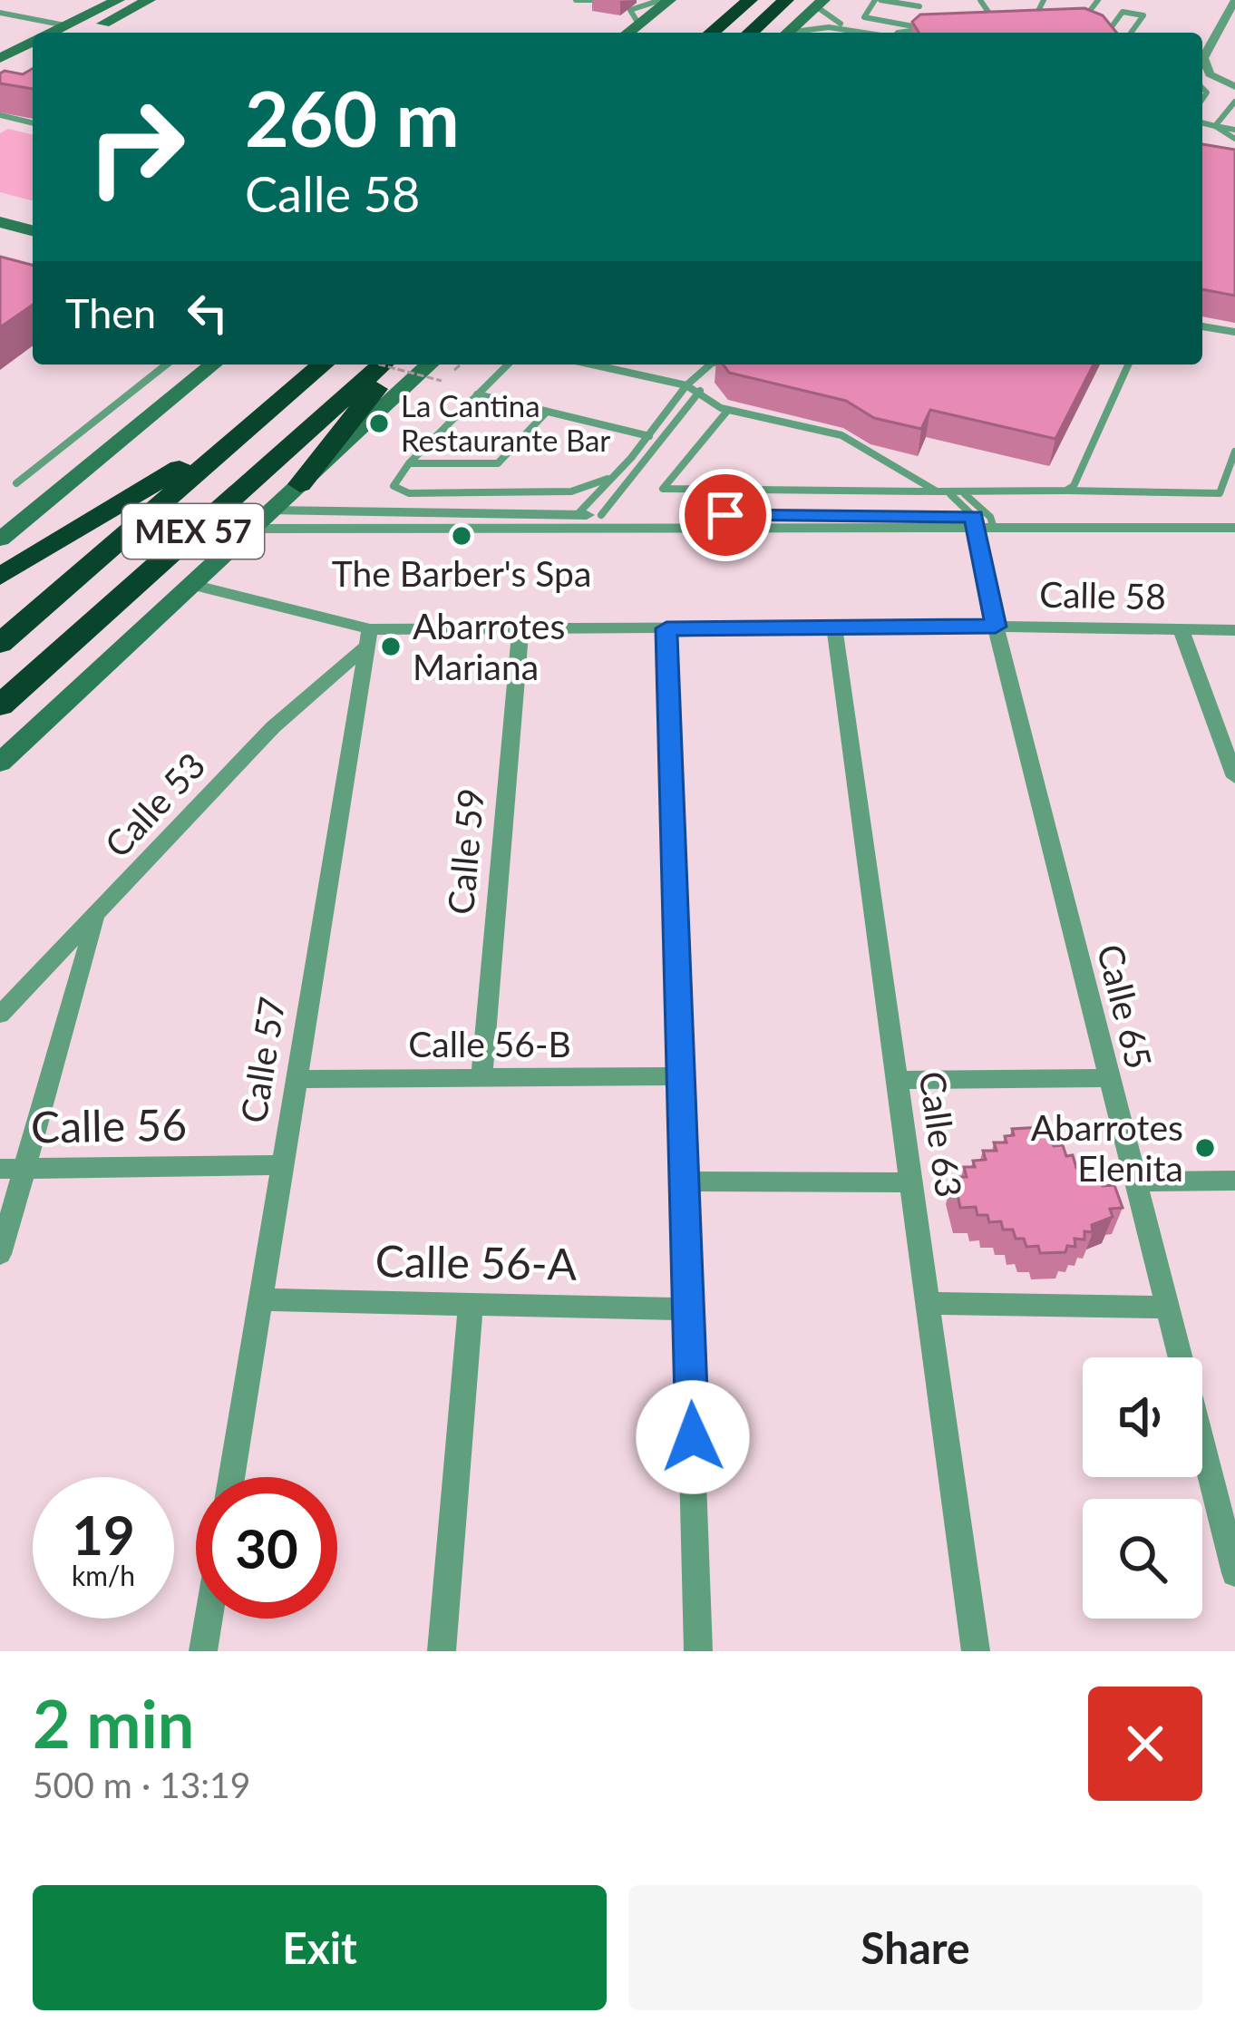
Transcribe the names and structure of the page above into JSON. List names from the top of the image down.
{
  "streets": {
    "highway": ["MEX 57"],
    "street": [
      "Calle 58",
      "Calle 53",
      "Calle 59",
      "Calle 65",
      "Calle 56-B",
      "Calle 57",
      "Calle 56",
      "Calle 63",
      "Calle 56-A"
    ]
  },
  "crossings": [
    ["Calle 58", "Calle 53"],
    ["Calle 58", "Calle 59"],
    ["Calle 58", "Calle 65"],
    ["Calle 58", "Calle 57"],
    ["Calle 58", "Calle 63"],
    ["Calle 53", "Calle 57"],
    ["Calle 59", "Calle 56-B"],
    ["Calle 56-B", "Calle 57"],
    ["Calle 57", "Calle 56"],
    ["Calle 57", "Calle 56-A"]
  ],
  "places": [
    "La Cantina Restaurante Bar",
    "The Barber's Spa",
    "Abarrotes Mariana",
    "Abarrotes Elenita"
  ],
  "page": {
    "turn": ["260 m", "Calle 58"],
    "then": "Then",
    "speed": "19 km/h",
    "limit": "30",
    "heading": ["2 min", "500 m · 13:19"],
    "buttons": ["Exit", "Share"]
  }
}
